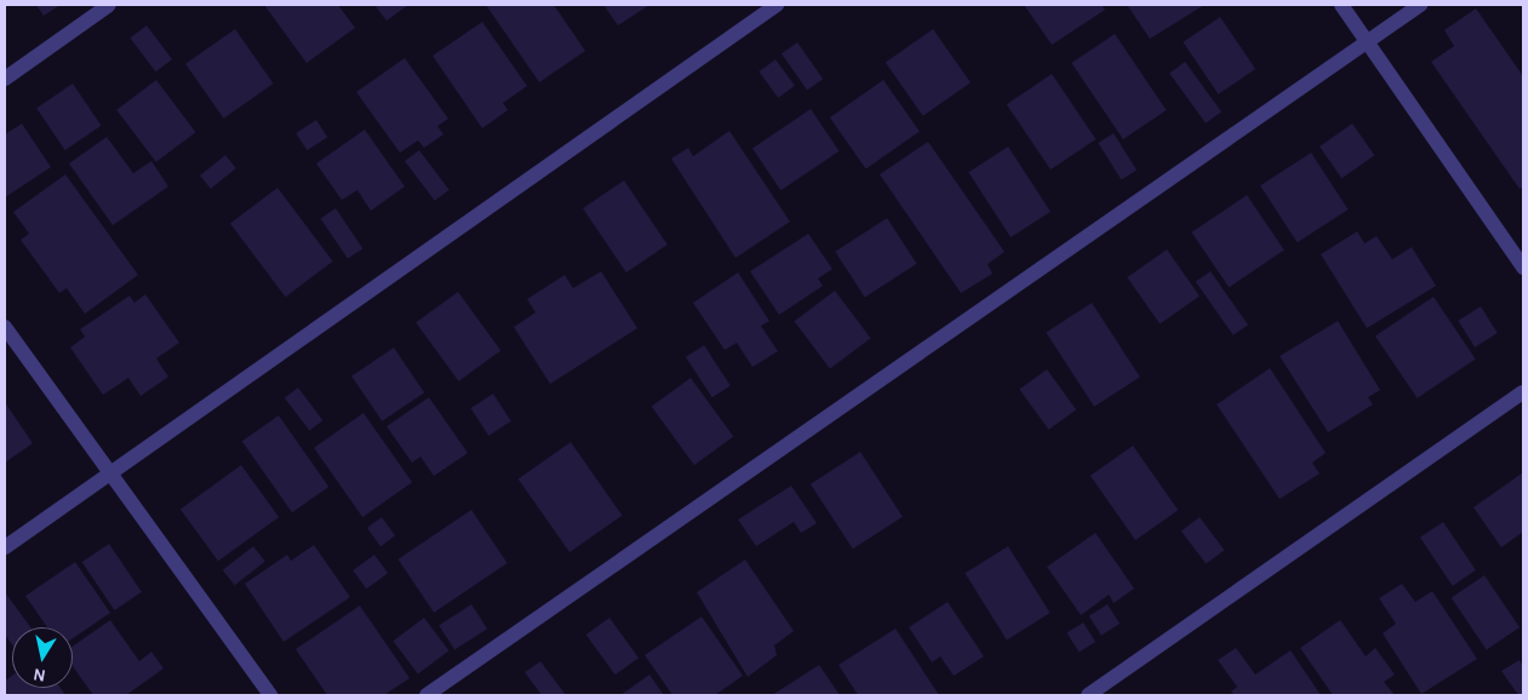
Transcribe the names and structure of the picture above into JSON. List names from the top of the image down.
{
  "north": "bottom"
}
